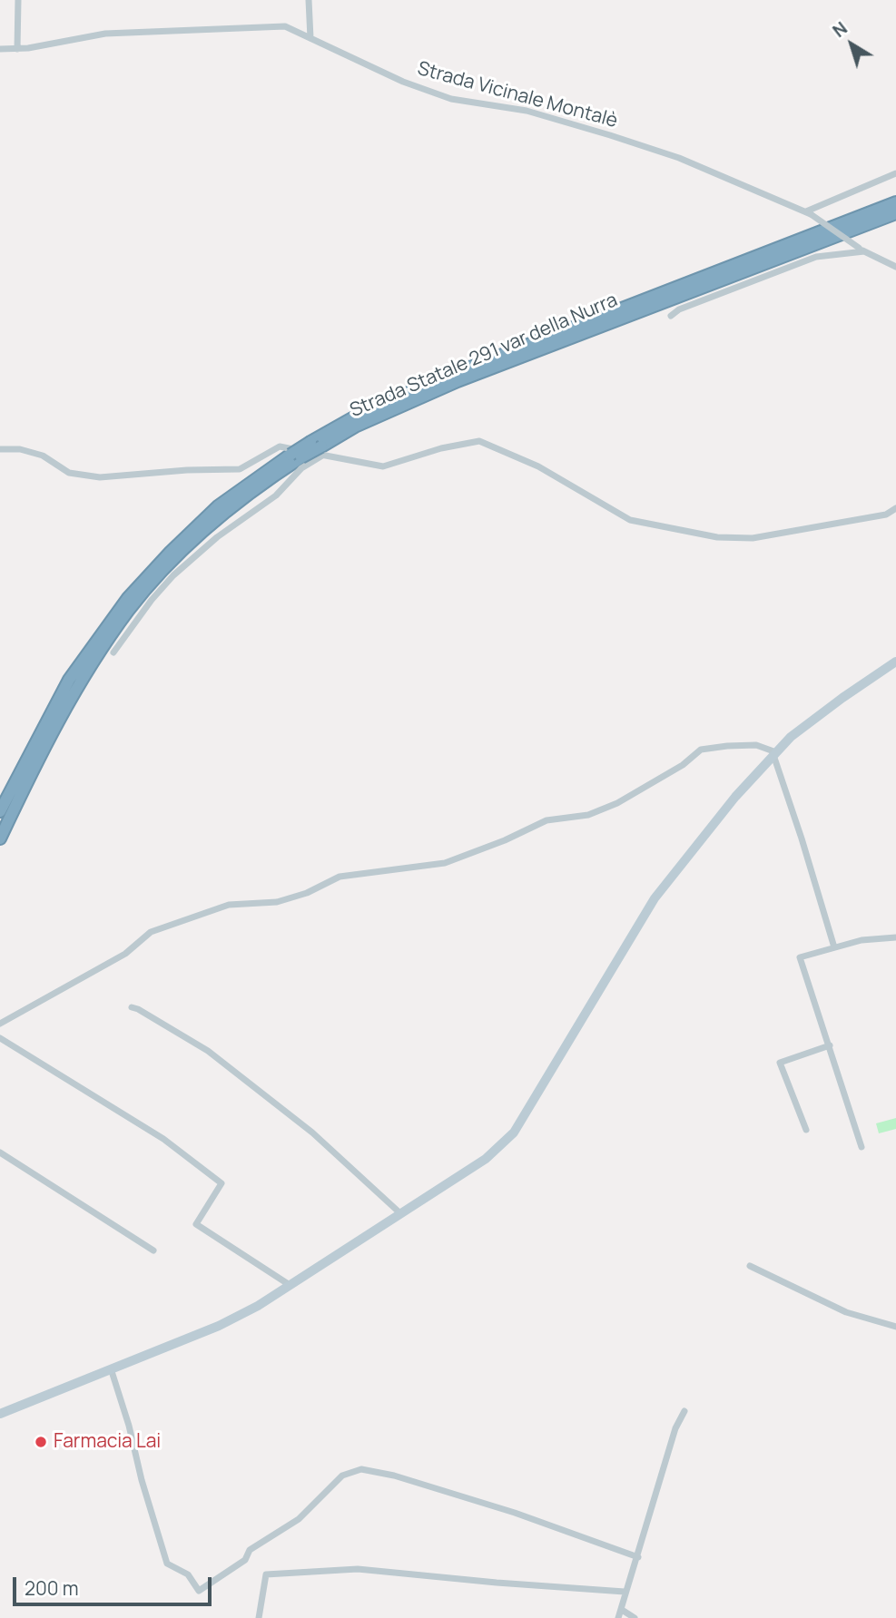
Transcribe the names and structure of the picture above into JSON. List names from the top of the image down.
{
  "streets": {
    "highway": ["Strada Statale 291 var della Nurra"],
    "street": ["Strada Vicinale Montalè"]
  },
  "places": ["Farmacia Lai"],
  "scale_bar": "200 m",
  "north": "top left"
}
